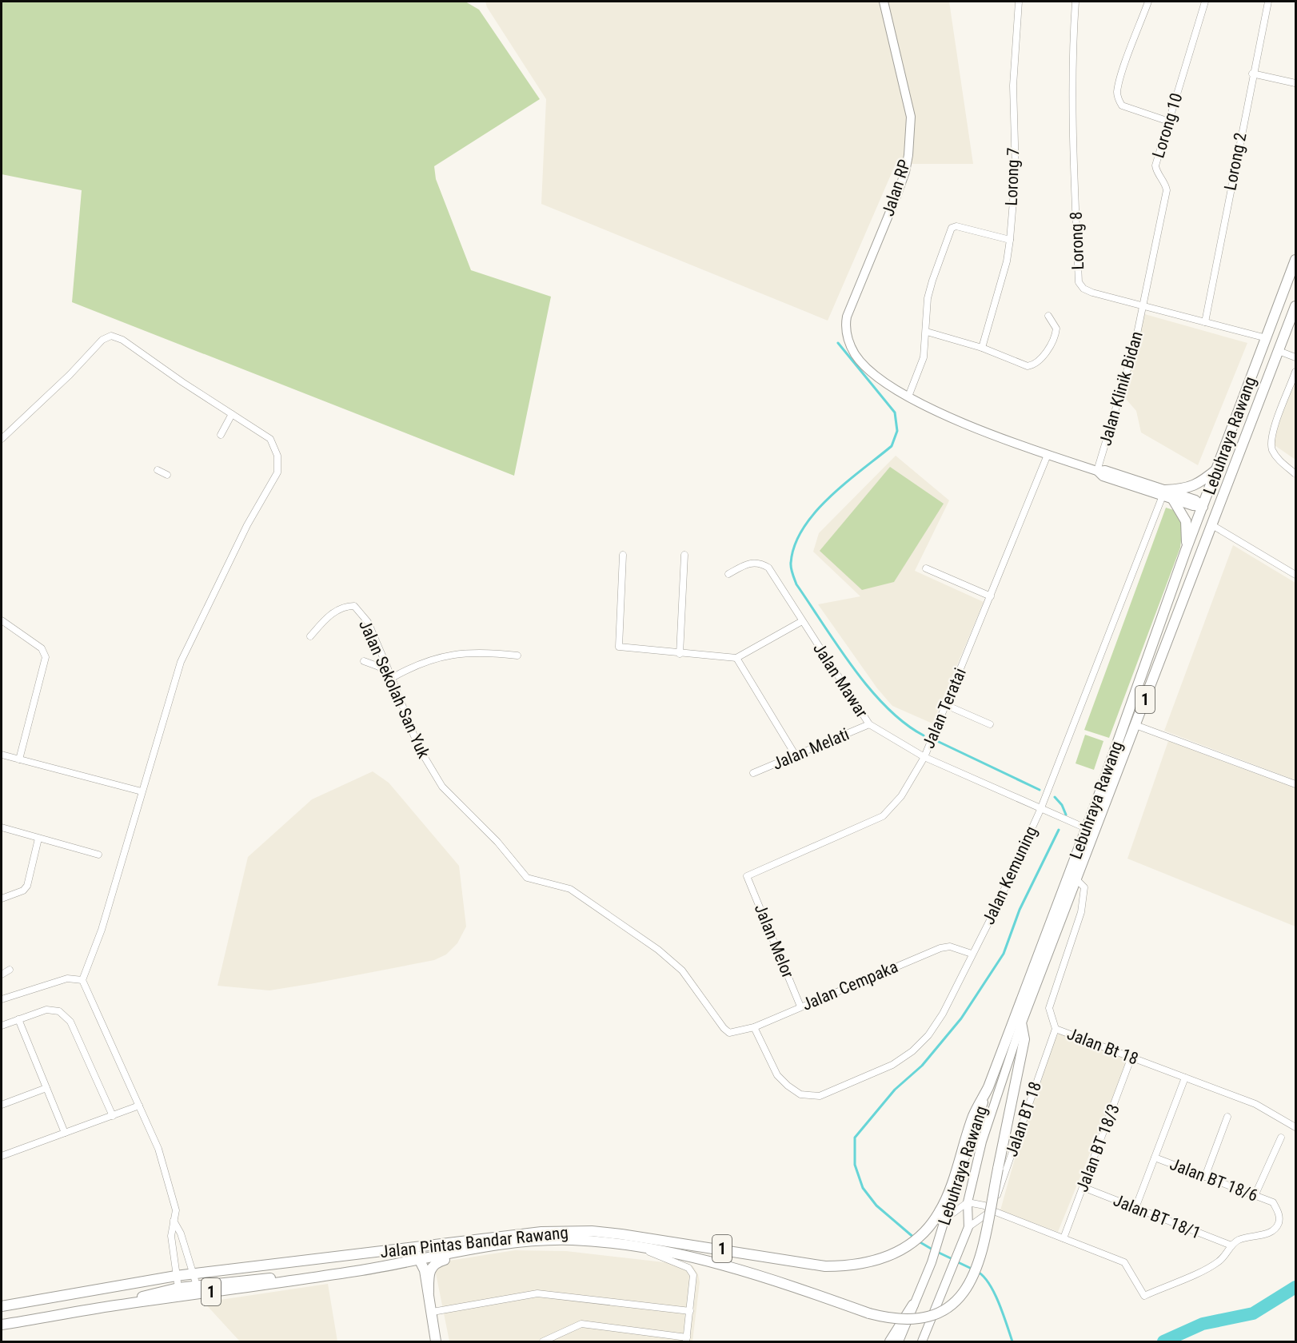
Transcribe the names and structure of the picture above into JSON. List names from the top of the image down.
{
  "streets": {
    "main road": ["Lebuhraya Rawang", "1", "Jalan Pintas Bandar Rawang"],
    "street": [
      "Lorong 10",
      "Lorong 2",
      "Lorong 7",
      "Jalan RP",
      "Lorong 8",
      "Jalan Klinik Bidan",
      "Jalan Mawar",
      "Jalan Sekolah San Yuk",
      "Jalan Teratai",
      "Jalan Melati",
      "Jalan Kemuning",
      "Jalan Melor",
      "Jalan Cempaka",
      "Jalan Bt 18",
      "Jalan BT 18",
      "Jalan BT 18/3",
      "Jalan BT 18/6",
      "Jalan BT 18/1"
    ]
  },
  "crossings": [
    ["Lorong 10", "Lorong 8"],
    ["Lorong 10", "Jalan Klinik Bidan"],
    ["Lorong 2", "Lorong 8"],
    ["Lorong 8", "Jalan Klinik Bidan"],
    ["Lorong 8", "Lebuhraya Rawang"],
    ["Lebuhraya Rawang", "Jalan Mawar"],
    ["Lebuhraya Rawang", "Jalan Bt 18"],
    ["Lebuhraya Rawang", "Jalan Pintas Bandar Rawang"],
    ["Jalan Mawar", "Jalan Teratai"],
    ["Jalan Mawar", "Jalan Melati"],
    ["Jalan Mawar", "Jalan Kemuning"],
    ["Jalan Sekolah San Yuk", "Jalan Cempaka"],
    ["Jalan Teratai", "Jalan Melor"],
    ["Jalan Kemuning", "Jalan Cempaka"],
    ["Jalan Melor", "Jalan Cempaka"],
    ["Jalan Bt 18", "Jalan BT 18"],
    ["Jalan Bt 18", "Jalan BT 18/3"],
    ["Jalan BT 18/3", "Jalan BT 18/1"],
    ["Jalan BT 18/6", "Jalan BT 18/1"]
  ]
}
